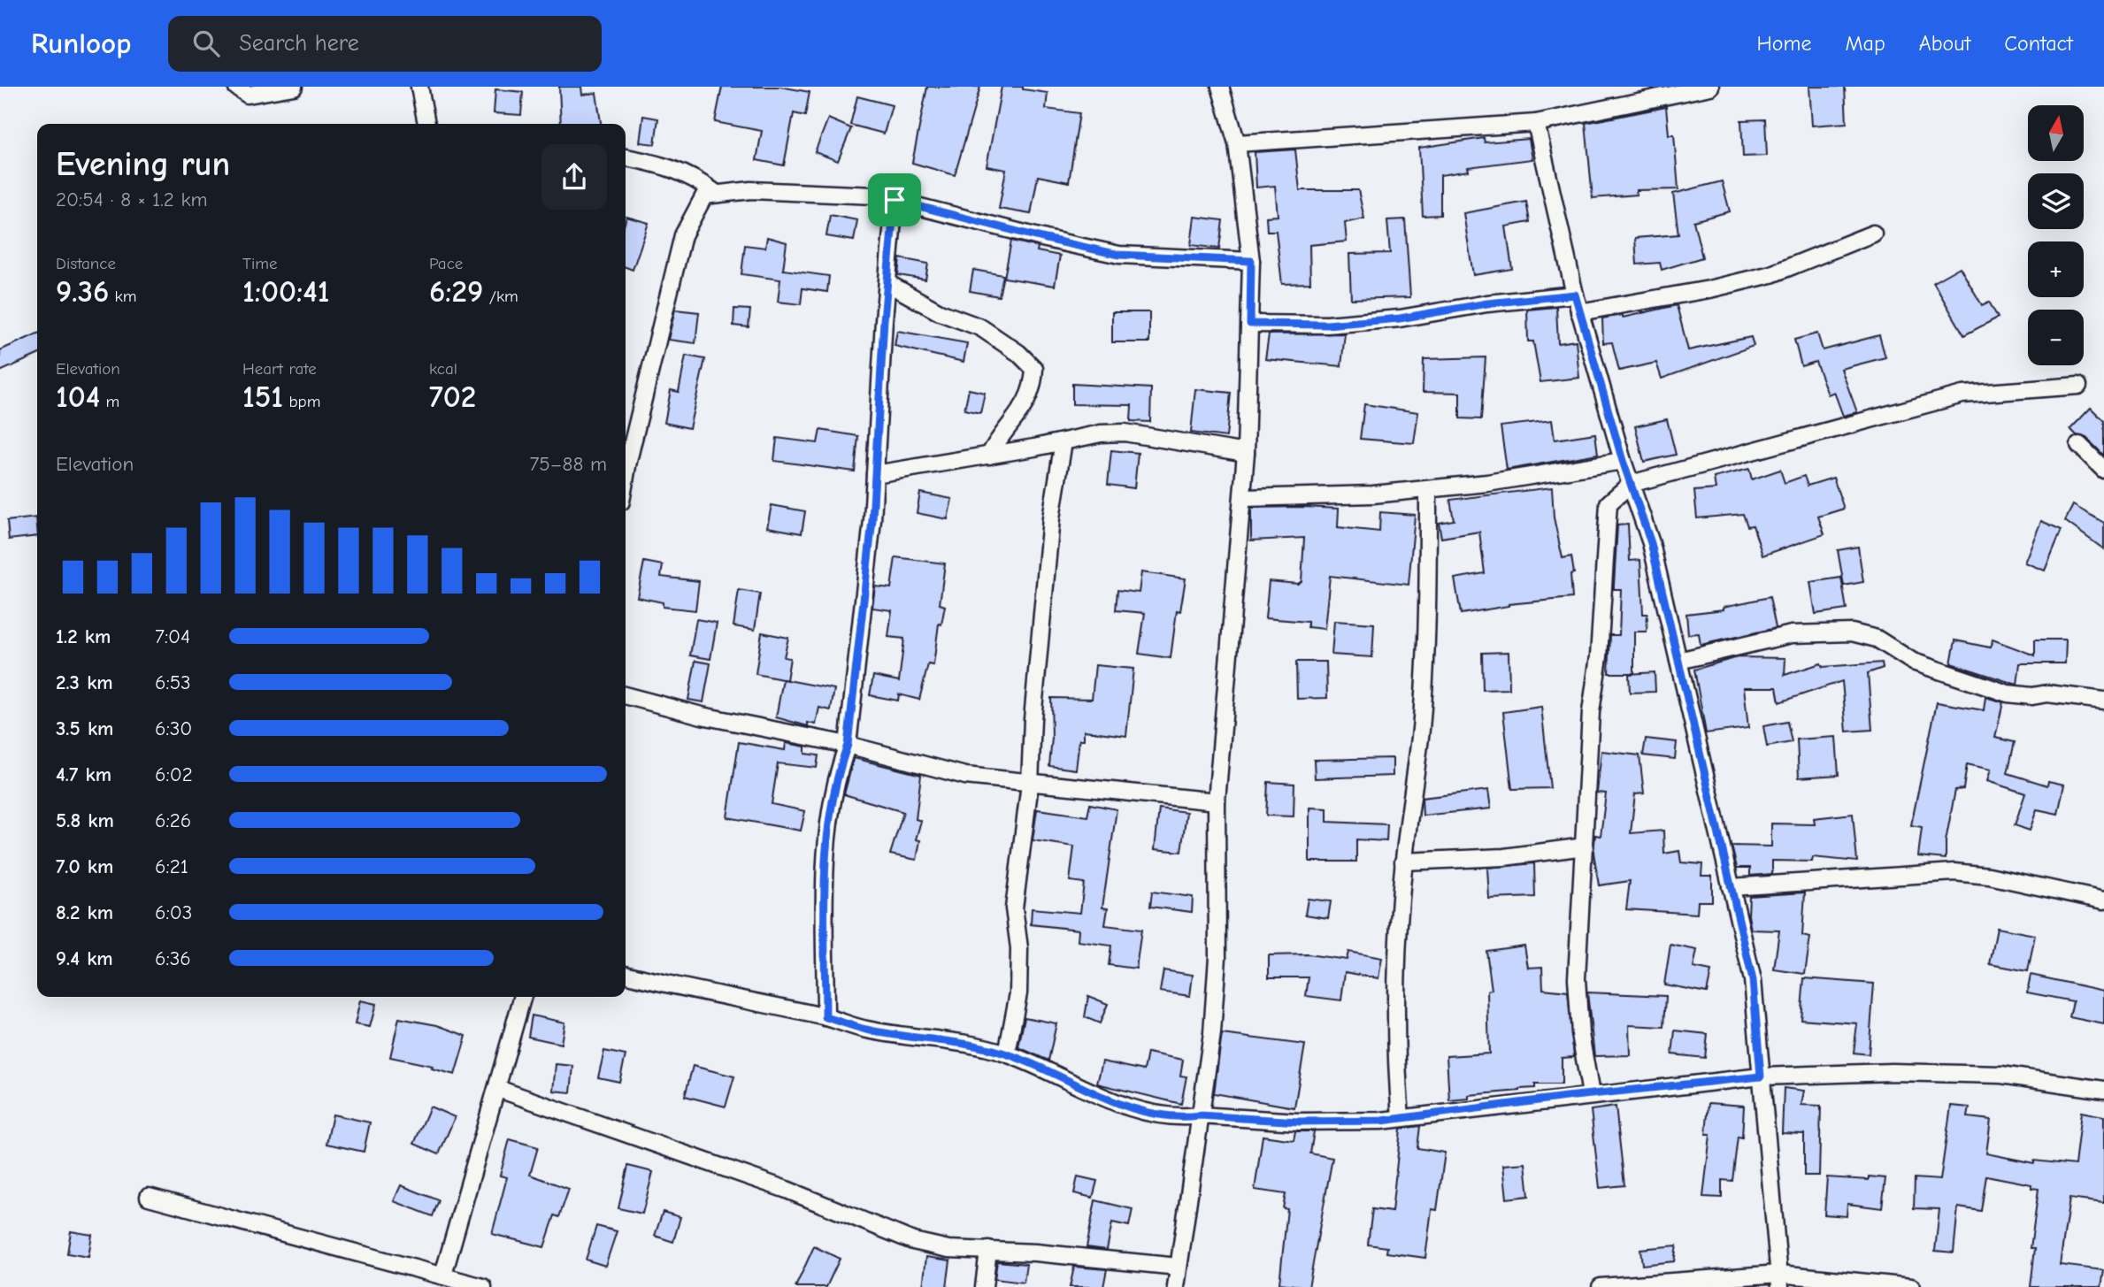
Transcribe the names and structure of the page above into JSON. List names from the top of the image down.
{
  "north": "top",
  "page": {
    "header": "Runloop",
    "search": "Search here",
    "nav": [
      "Home",
      "Map",
      "About",
      "Contact"
    ],
    "map_buttons": ["+", "−"],
    "heading": ["Evening run", "20:54 · 8 × 1.2 km"],
    "stats": [
      ["Distance", "9.36 km"],
      ["Time", "1:00:41"],
      ["Pace", "6:29 /km"],
      ["Elevation", "104 m"],
      ["Heart rate", "151 bpm"],
      ["kcal", "702"]
    ],
    "chart": ["Elevation", "75–88 m"],
    "list": [
      {
        "name": "1.2 km",
        "note": "7:04"
      },
      {
        "name": "2.3 km",
        "note": "6:53"
      },
      {
        "name": "3.5 km",
        "note": "6:30"
      },
      {
        "name": "4.7 km",
        "note": "6:02"
      },
      {
        "name": "5.8 km",
        "note": "6:26"
      },
      {
        "name": "7.0 km",
        "note": "6:21"
      },
      {
        "name": "8.2 km",
        "note": "6:03"
      },
      {
        "name": "9.4 km",
        "note": "6:36"
      }
    ]
  }
}
